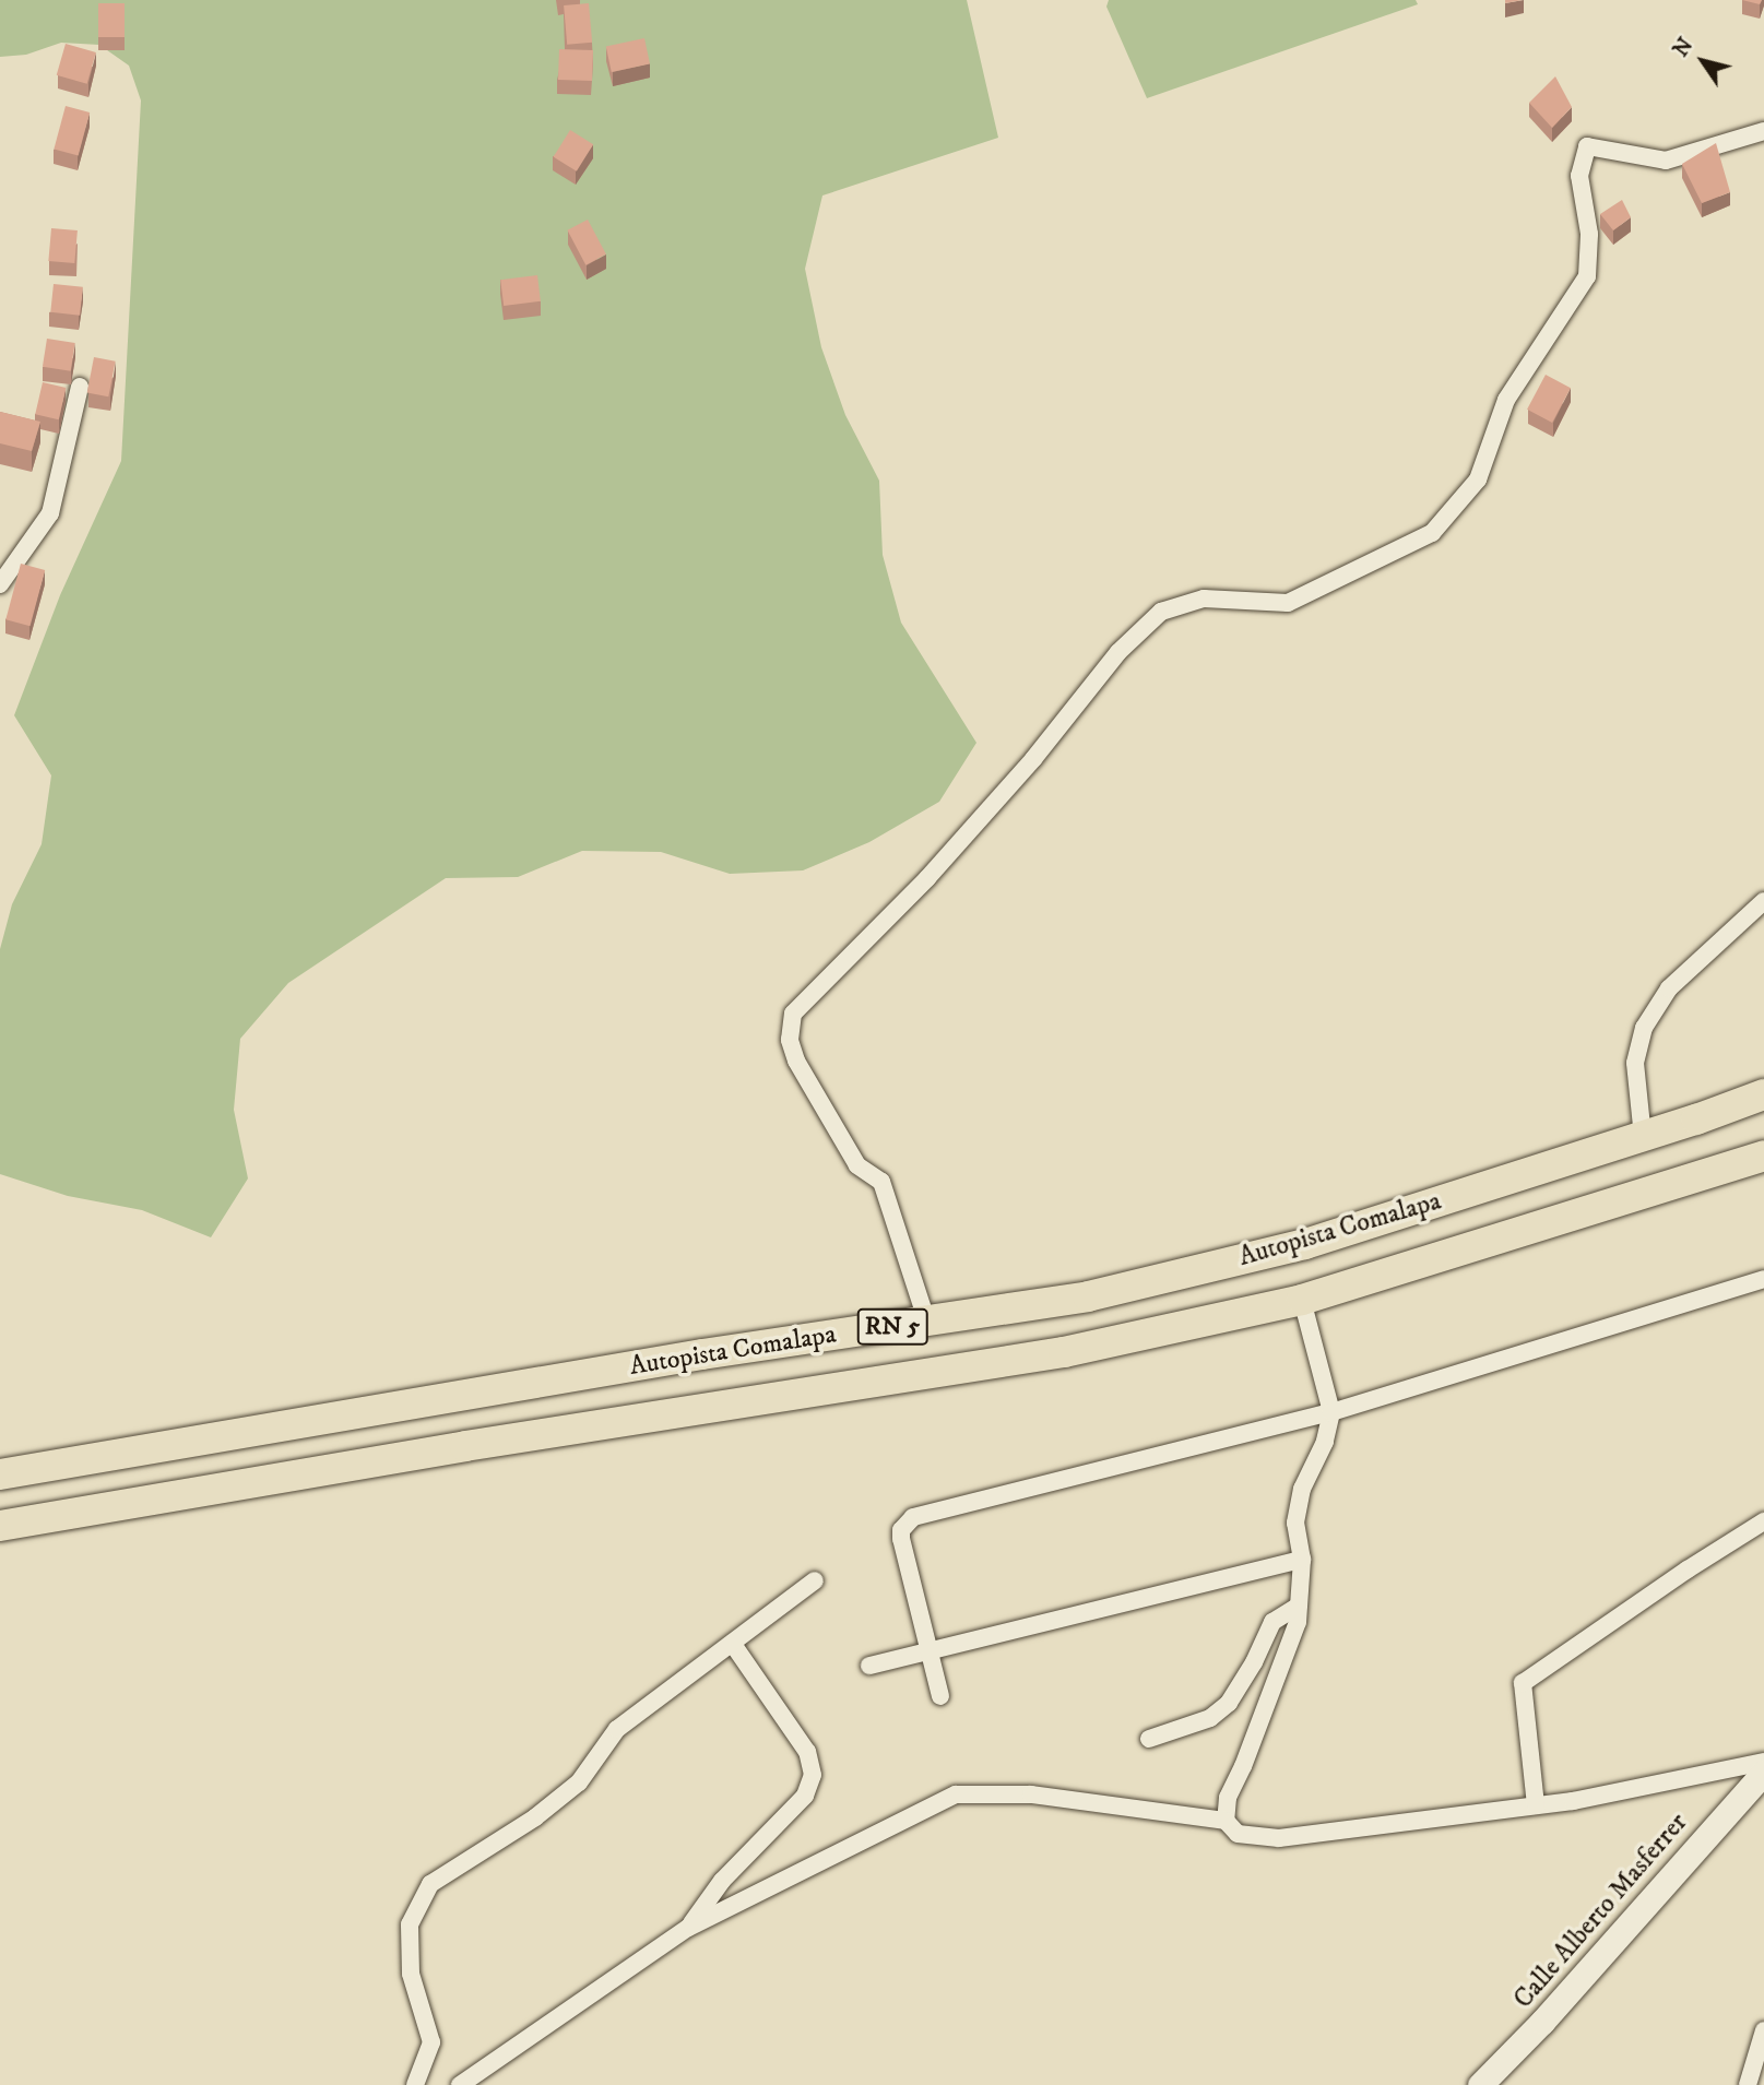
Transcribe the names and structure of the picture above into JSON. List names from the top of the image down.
{
  "streets": {
    "highway": ["Autopista Comalapa", "RN 5"],
    "main road": ["Calle Alberto Masferrer"]
  },
  "north": "top left"
}
